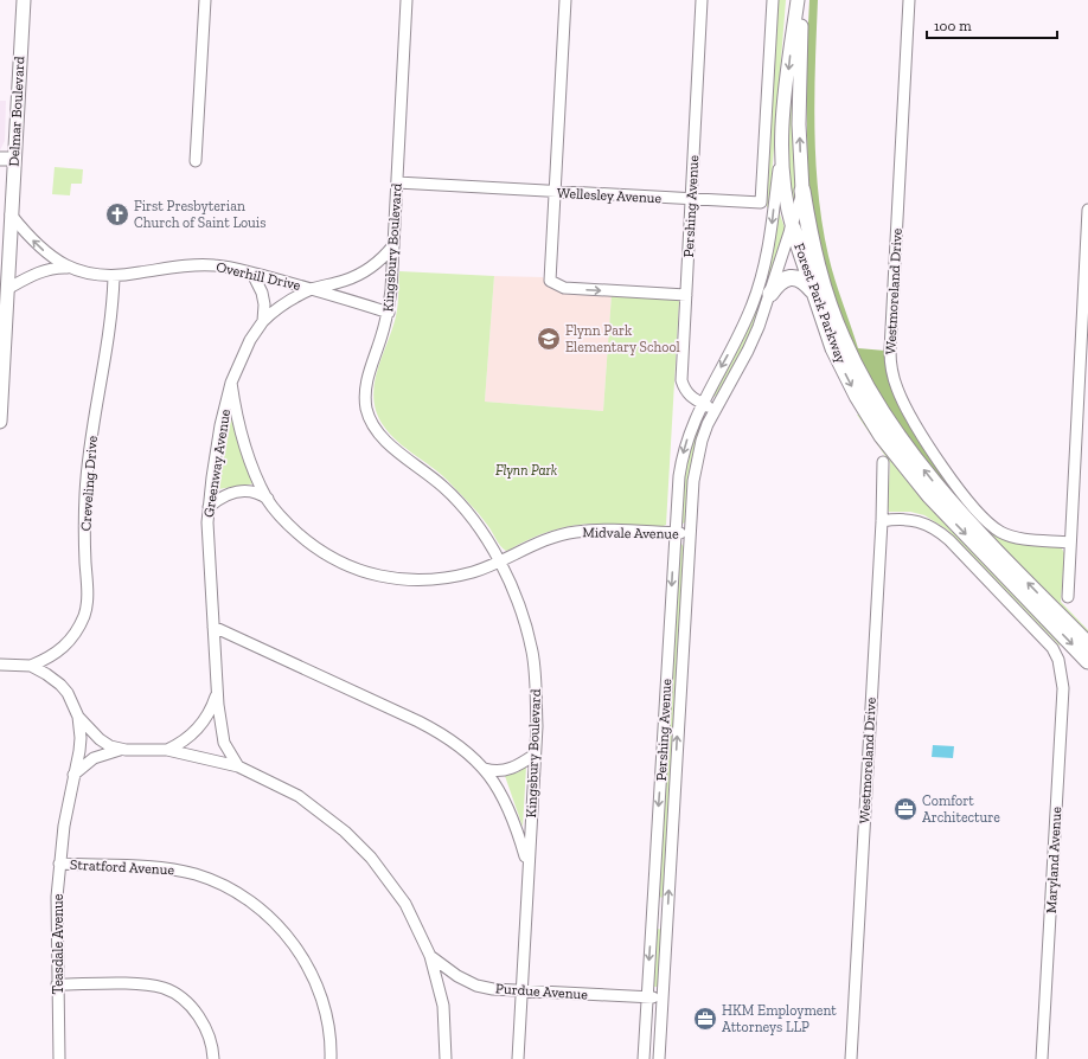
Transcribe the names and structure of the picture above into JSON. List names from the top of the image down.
{
  "streets": {
    "highway": ["Forest Park Parkway"],
    "main road": ["Delmar Boulevard"],
    "street": [
      "Wellesley Avenue",
      "Pershing Avenue",
      "Kingsbury Boulevard",
      "Overhill Drive",
      "Westmoreland Drive",
      "Greenway Avenue",
      "Creveling Drive",
      "Midvale Avenue",
      "Maryland Avenue",
      "Stratford Avenue",
      "Teasdale Avenue",
      "Purdue Avenue"
    ]
  },
  "crossings": [
    ["Delmar Boulevard", "Overhill Drive"],
    ["Wellesley Avenue", "Pershing Avenue"],
    ["Wellesley Avenue", "Kingsbury Boulevard"],
    ["Pershing Avenue", "Forest Park Parkway"],
    ["Pershing Avenue", "Midvale Avenue"],
    ["Pershing Avenue", "Purdue Avenue"],
    ["Kingsbury Boulevard", "Overhill Drive"],
    ["Kingsbury Boulevard", "Greenway Avenue"],
    ["Kingsbury Boulevard", "Midvale Avenue"],
    ["Kingsbury Boulevard", "Purdue Avenue"],
    ["Overhill Drive", "Greenway Avenue"],
    ["Overhill Drive", "Creveling Drive"],
    ["Westmoreland Drive", "Maryland Avenue"],
    ["Greenway Avenue", "Midvale Avenue"],
    ["Greenway Avenue", "Purdue Avenue"],
    ["Creveling Drive", "Purdue Avenue"],
    ["Stratford Avenue", "Teasdale Avenue"],
    ["Teasdale Avenue", "Purdue Avenue"]
  ],
  "parks": ["Flynn Park"],
  "places": {
    "church": ["First Presbyterian Church of Saint Louis"],
    "school or university": ["Flynn Park Elementary School"],
    "office": ["Comfort Architecture", "HKM Employment Attorneys LLP"]
  },
  "scale_bar": "100 m"
}
